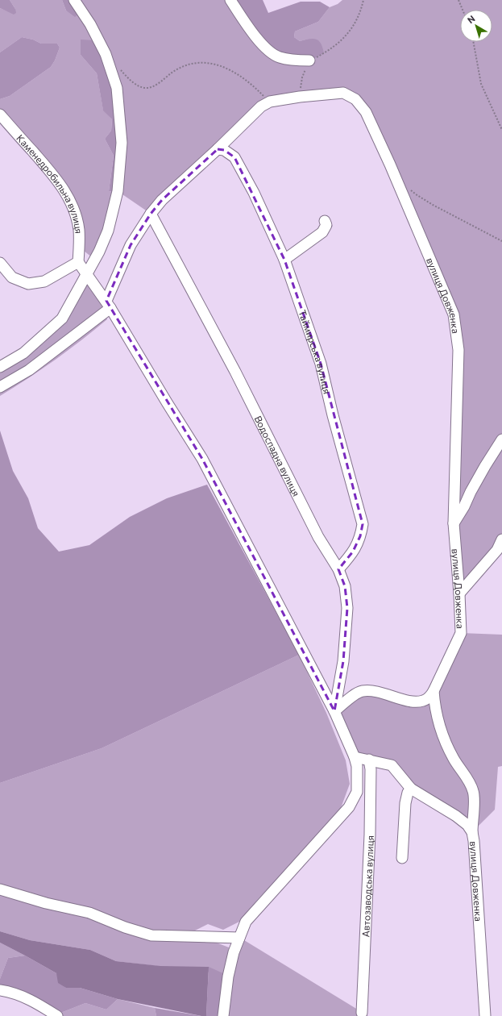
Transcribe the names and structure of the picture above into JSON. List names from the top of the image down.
{
  "streets": {
    "street": [
      "Каменедробильна вулиця",
      "вулиця Довженка",
      "Таймирська вулиця",
      "Водоспадна вулиця",
      "Автозаводська вулиця"
    ]
  },
  "crossings": [
    ["вулиця Довженка", "Водоспадна вулиця"],
    ["вулиця Довженка", "Автозаводська вулиця"],
    ["Таймирська вулиця", "Водоспадна вулиця"]
  ],
  "north": "top left"
}
